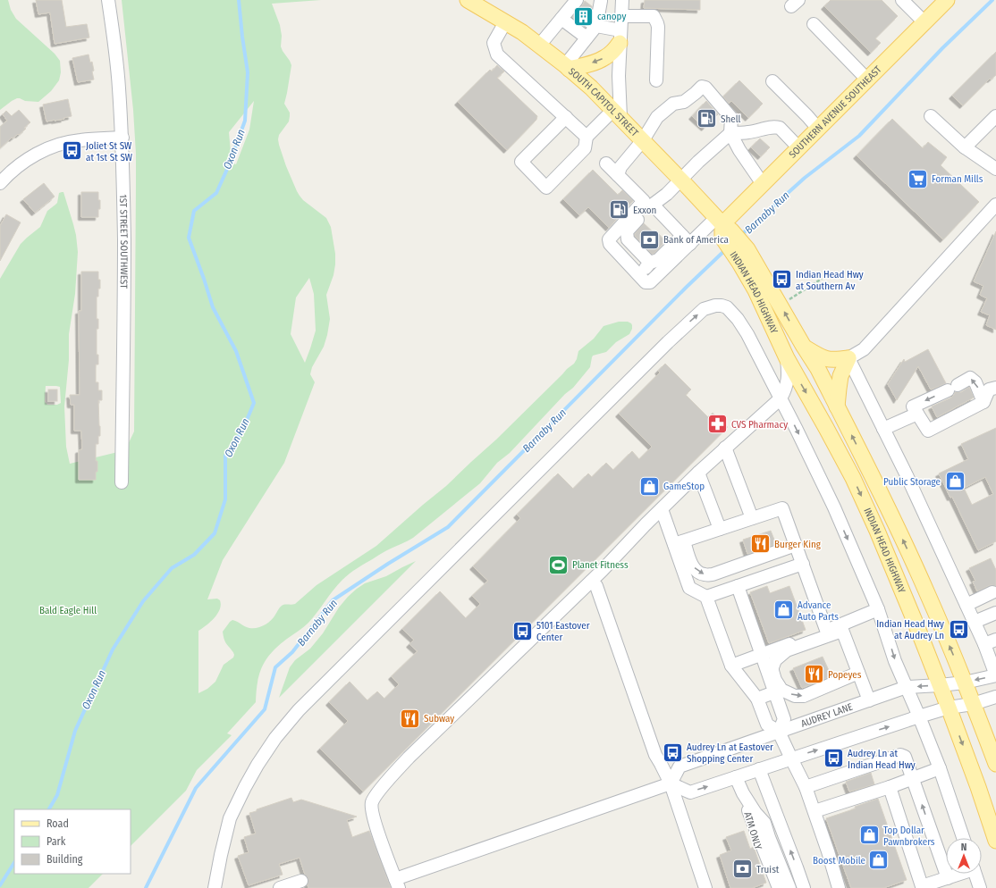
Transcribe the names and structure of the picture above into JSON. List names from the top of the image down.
{
  "streets": {
    "main road": ["SOUTH CAPITOL STREET", "SOUTHERN AVENUE SOUTHEAST", "INDIAN HEAD HIGHWAY"],
    "street": ["1ST STREET SOUTHWEST", "AUDREY LANE", "ATM ONLY"]
  },
  "crossings": [
    ["SOUTH CAPITOL STREET", "SOUTHERN AVENUE SOUTHEAST"],
    ["SOUTH CAPITOL STREET", "INDIAN HEAD HIGHWAY"],
    ["SOUTHERN AVENUE SOUTHEAST", "INDIAN HEAD HIGHWAY"],
    ["INDIAN HEAD HIGHWAY", "AUDREY LANE"]
  ],
  "water": ["Oxon Run", "Barnaby Run"],
  "parks": ["Bald Eagle Hill"],
  "places": {
    "building": ["canopy"],
    "fuel station": ["Shell", "Exxon"],
    "bus stop": [
      "Joliet St SW at 1st St SW",
      "Indian Head Hwy at Southern Av",
      "Indian Head Hwy at Audrey Ln",
      "5101 Eastover Center",
      "Audrey Ln at Eastover Shopping Center",
      "Audrey Ln at Indian Head Hwy"
    ],
    "supermarket": ["Forman Mills"],
    "bank": ["Bank of America", "Truist"],
    "pharmacy": ["CVS Pharmacy"],
    "shop": [
      "Public Storage",
      "GameStop",
      "Advance Auto Parts",
      "Top Dollar Pawnbrokers",
      "Boost Mobile"
    ],
    "restaurant": ["Burger King", "Popeyes", "Subway"],
    "sports": ["Planet Fitness"]
  },
  "legend": ["Road", "Park", "Building"],
  "north": "top"
}
